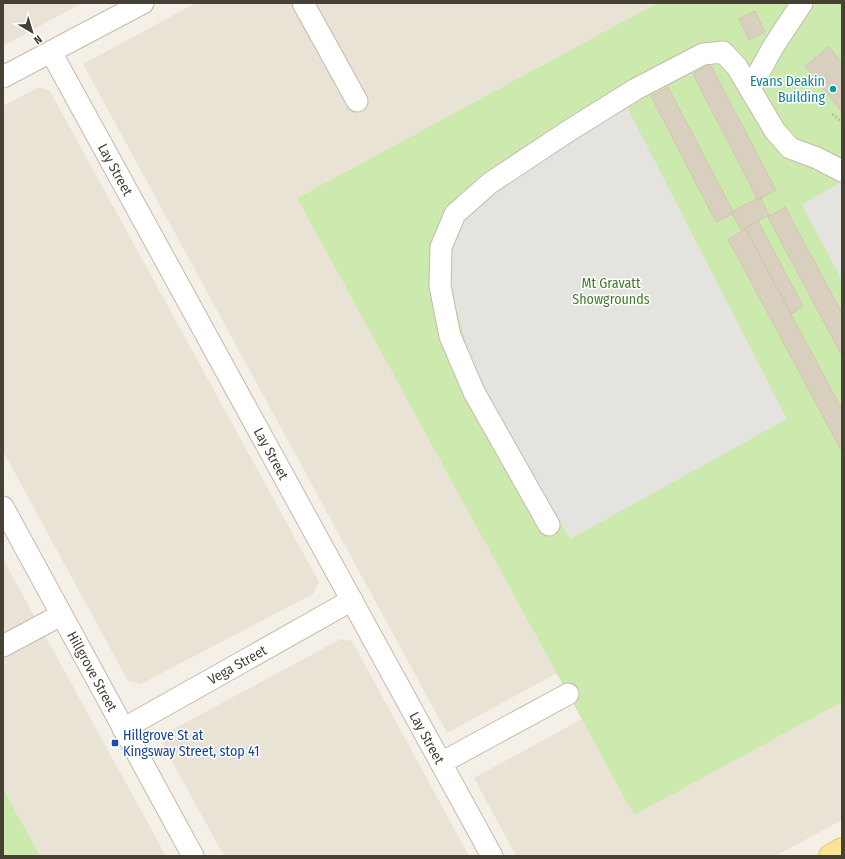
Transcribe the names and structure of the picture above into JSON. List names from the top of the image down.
{
  "streets": {
    "street": ["Lay Street", "Vega Street", "Hillgrove Street"]
  },
  "crossings": [
    ["Lay Street", "Vega Street"],
    ["Vega Street", "Hillgrove Street"]
  ],
  "parks": ["Mt Gravatt Showgrounds"],
  "places": {
    "other": ["Evans Deakin Building"],
    "transit": ["Hillgrove St at Kingsway Street, stop 41"]
  },
  "north": "bottom right"
}
